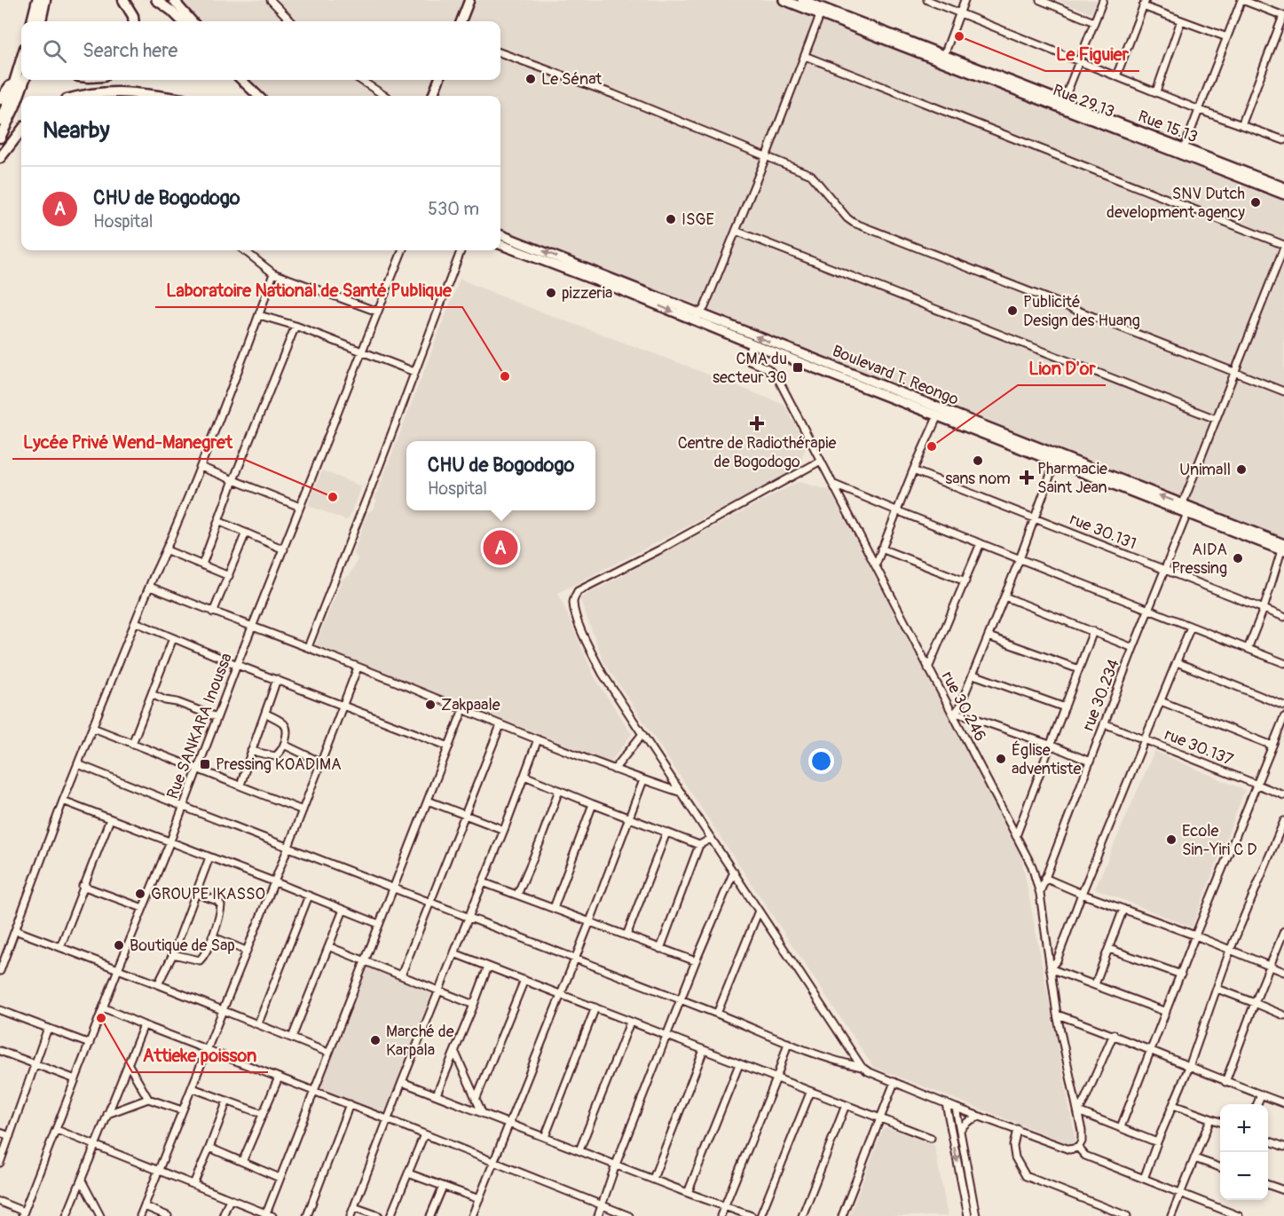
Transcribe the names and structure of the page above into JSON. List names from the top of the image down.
{
  "streets": {
    "main road": ["Rue 29.13", "Rue 15.13", "Boulevard T. Reongo"],
    "street": [
      "rue 30.131",
      "rue 30.234",
      "rue 30.246",
      "Rue SANKARA Inoussa",
      "rue 30.137"
    ]
  },
  "crossings": [
    ["Rue 29.13", "Rue 15.13"],
    ["Boulevard T. Reongo", "rue 30.234"],
    ["Boulevard T. Reongo", "rue 30.246"],
    ["rue 30.131", "rue 30.234"],
    ["rue 30.234", "rue 30.246"],
    ["rue 30.234", "rue 30.137"]
  ],
  "places": {
    "other": [
      "Le Figuier",
      "Le Sénat",
      "SNV Dutch development agency",
      "ISGE",
      "pizzeria",
      "Publicité Design des Huang",
      "Laboratoire National de Santé Publique",
      "Lion D'or",
      "sans nom",
      "Unimall",
      "Lycée Privé Wend-Manegret",
      "AIDA Pressing",
      "Zakpaale",
      "Église adventiste",
      "Ecole Sin-Yiri C D",
      "GROUPE IKASSO",
      "Boutique de Sap",
      "Attieke poisson",
      "Marché de Karpala"
    ],
    "transit": ["CMA du secteur 30", "Pressing KOADIMA"],
    "health": ["Centre de Radiothérapie de Bogodogo", "Pharmacie Saint Jean"]
  },
  "page": {
    "search": "Search here",
    "heading": "Nearby",
    "list": [
      {
        "mark": "A",
        "name": "CHU de Bogodogo",
        "note": "Hospital",
        "value": "530 m"
      }
    ],
    "popup": ["CHU de Bogodogo", "Hospital"],
    "pins": "A",
    "map_buttons": ["+", "−"]
  }
}
